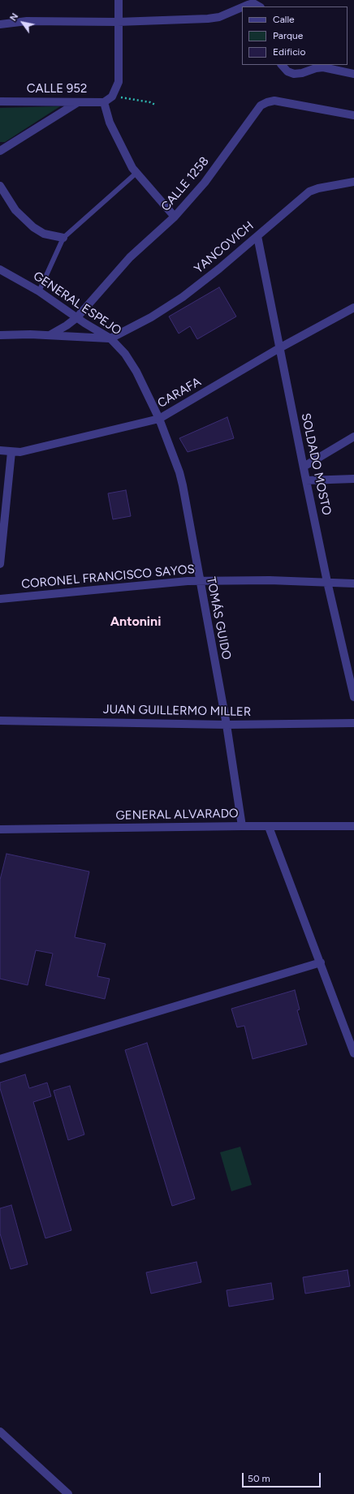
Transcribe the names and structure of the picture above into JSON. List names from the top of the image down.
{
  "streets": {
    "street": [
      "CALLE 952",
      "CALLE 1258",
      "YANCOVICH",
      "GENERAL ESPEJO",
      "CARAFA",
      "SOLDADO MOSTO",
      "CORONEL FRANCISCO SAYOS",
      "TOMÁS GUIDO",
      "JUAN GUILLERMO MILLER",
      "GENERAL ALVARADO"
    ]
  },
  "crossings": [
    ["CALLE 1258", "GENERAL ESPEJO"],
    ["YANCOVICH", "GENERAL ESPEJO"],
    ["YANCOVICH", "SOLDADO MOSTO"],
    ["GENERAL ESPEJO", "CARAFA"],
    ["GENERAL ESPEJO", "TOMÁS GUIDO"],
    ["CARAFA", "SOLDADO MOSTO"],
    ["CARAFA", "TOMÁS GUIDO"],
    ["SOLDADO MOSTO", "CORONEL FRANCISCO SAYOS"],
    ["CORONEL FRANCISCO SAYOS", "TOMÁS GUIDO"],
    ["TOMÁS GUIDO", "JUAN GUILLERMO MILLER"],
    ["TOMÁS GUIDO", "GENERAL ALVARADO"]
  ],
  "districts": ["Antonini"],
  "legend": ["Calle", "Parque", "Edificio"],
  "scale_bar": "50 m",
  "north": "top left"
}
